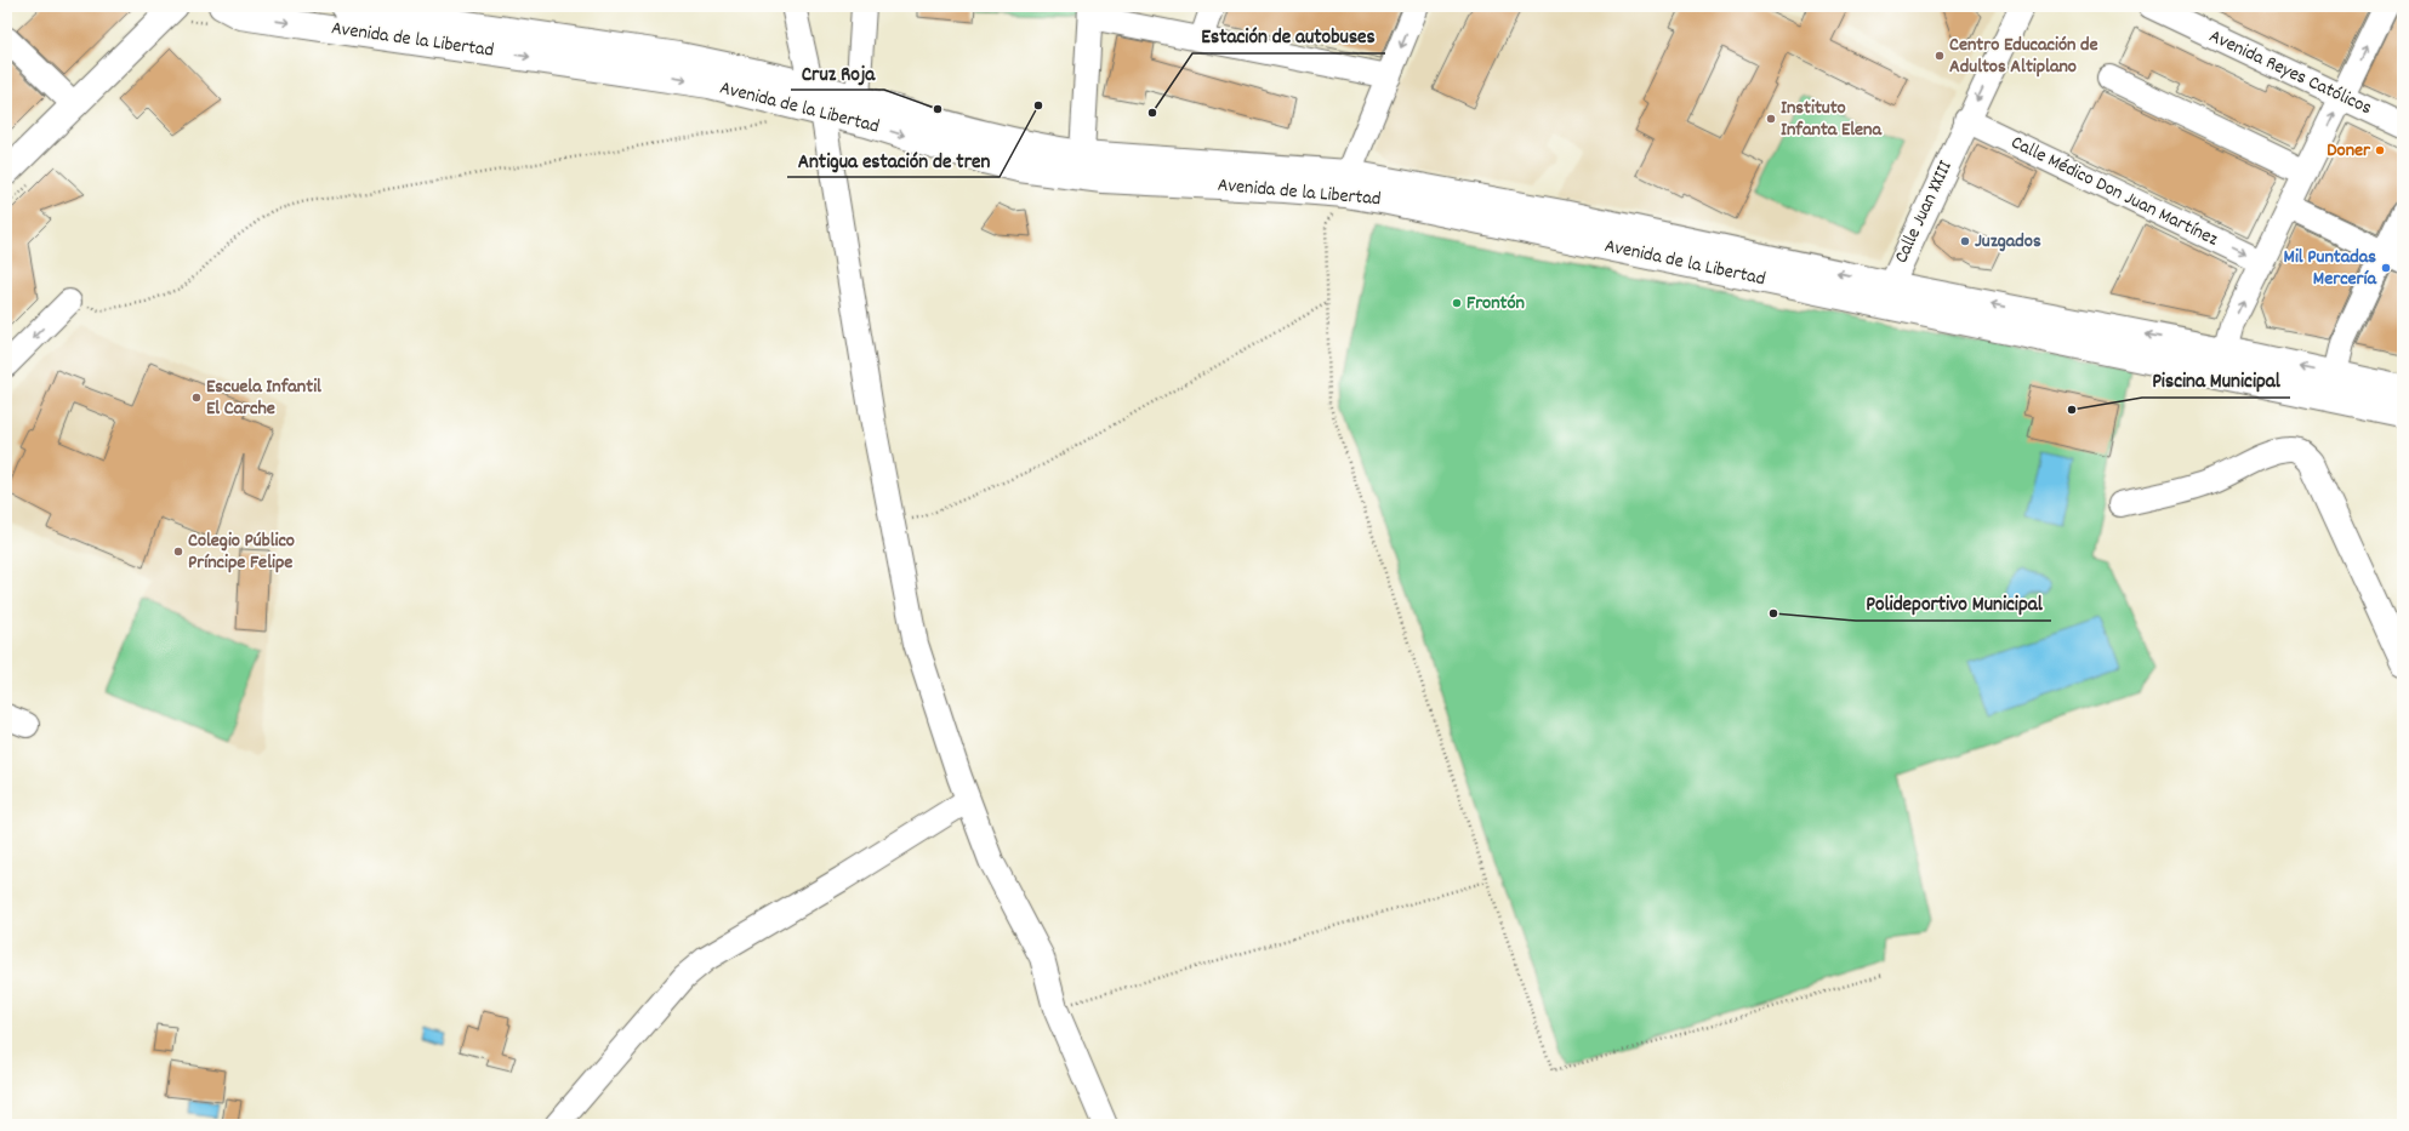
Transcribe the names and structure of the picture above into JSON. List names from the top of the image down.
{
  "streets": {
    "main road": ["Avenida de la Libertad"],
    "street": ["Avenida Reyes Católicos", "Calle Médico Don Juan Martínez", "Calle Juan XXIII"]
  },
  "crossings": [
    ["Calle Médico Don Juan Martínez", "Calle Juan XXIII"]
  ],
  "one_way": ["Calle Juan XXIII"],
  "places": [
    "Centro Educación de Adultos Altiplano",
    "Antigua estación de tren",
    "Cruz Roja",
    "Estación de autobuses",
    "Instituto Infanta Elena",
    "Doner",
    "Juzgados",
    "Mil Puntadas Mercería",
    "Frontón",
    "Escuela Infantil El Carche",
    "Piscina Municipal",
    "Colegio Público Príncipe Felipe",
    "Polideportivo Municipal"
  ]
}
